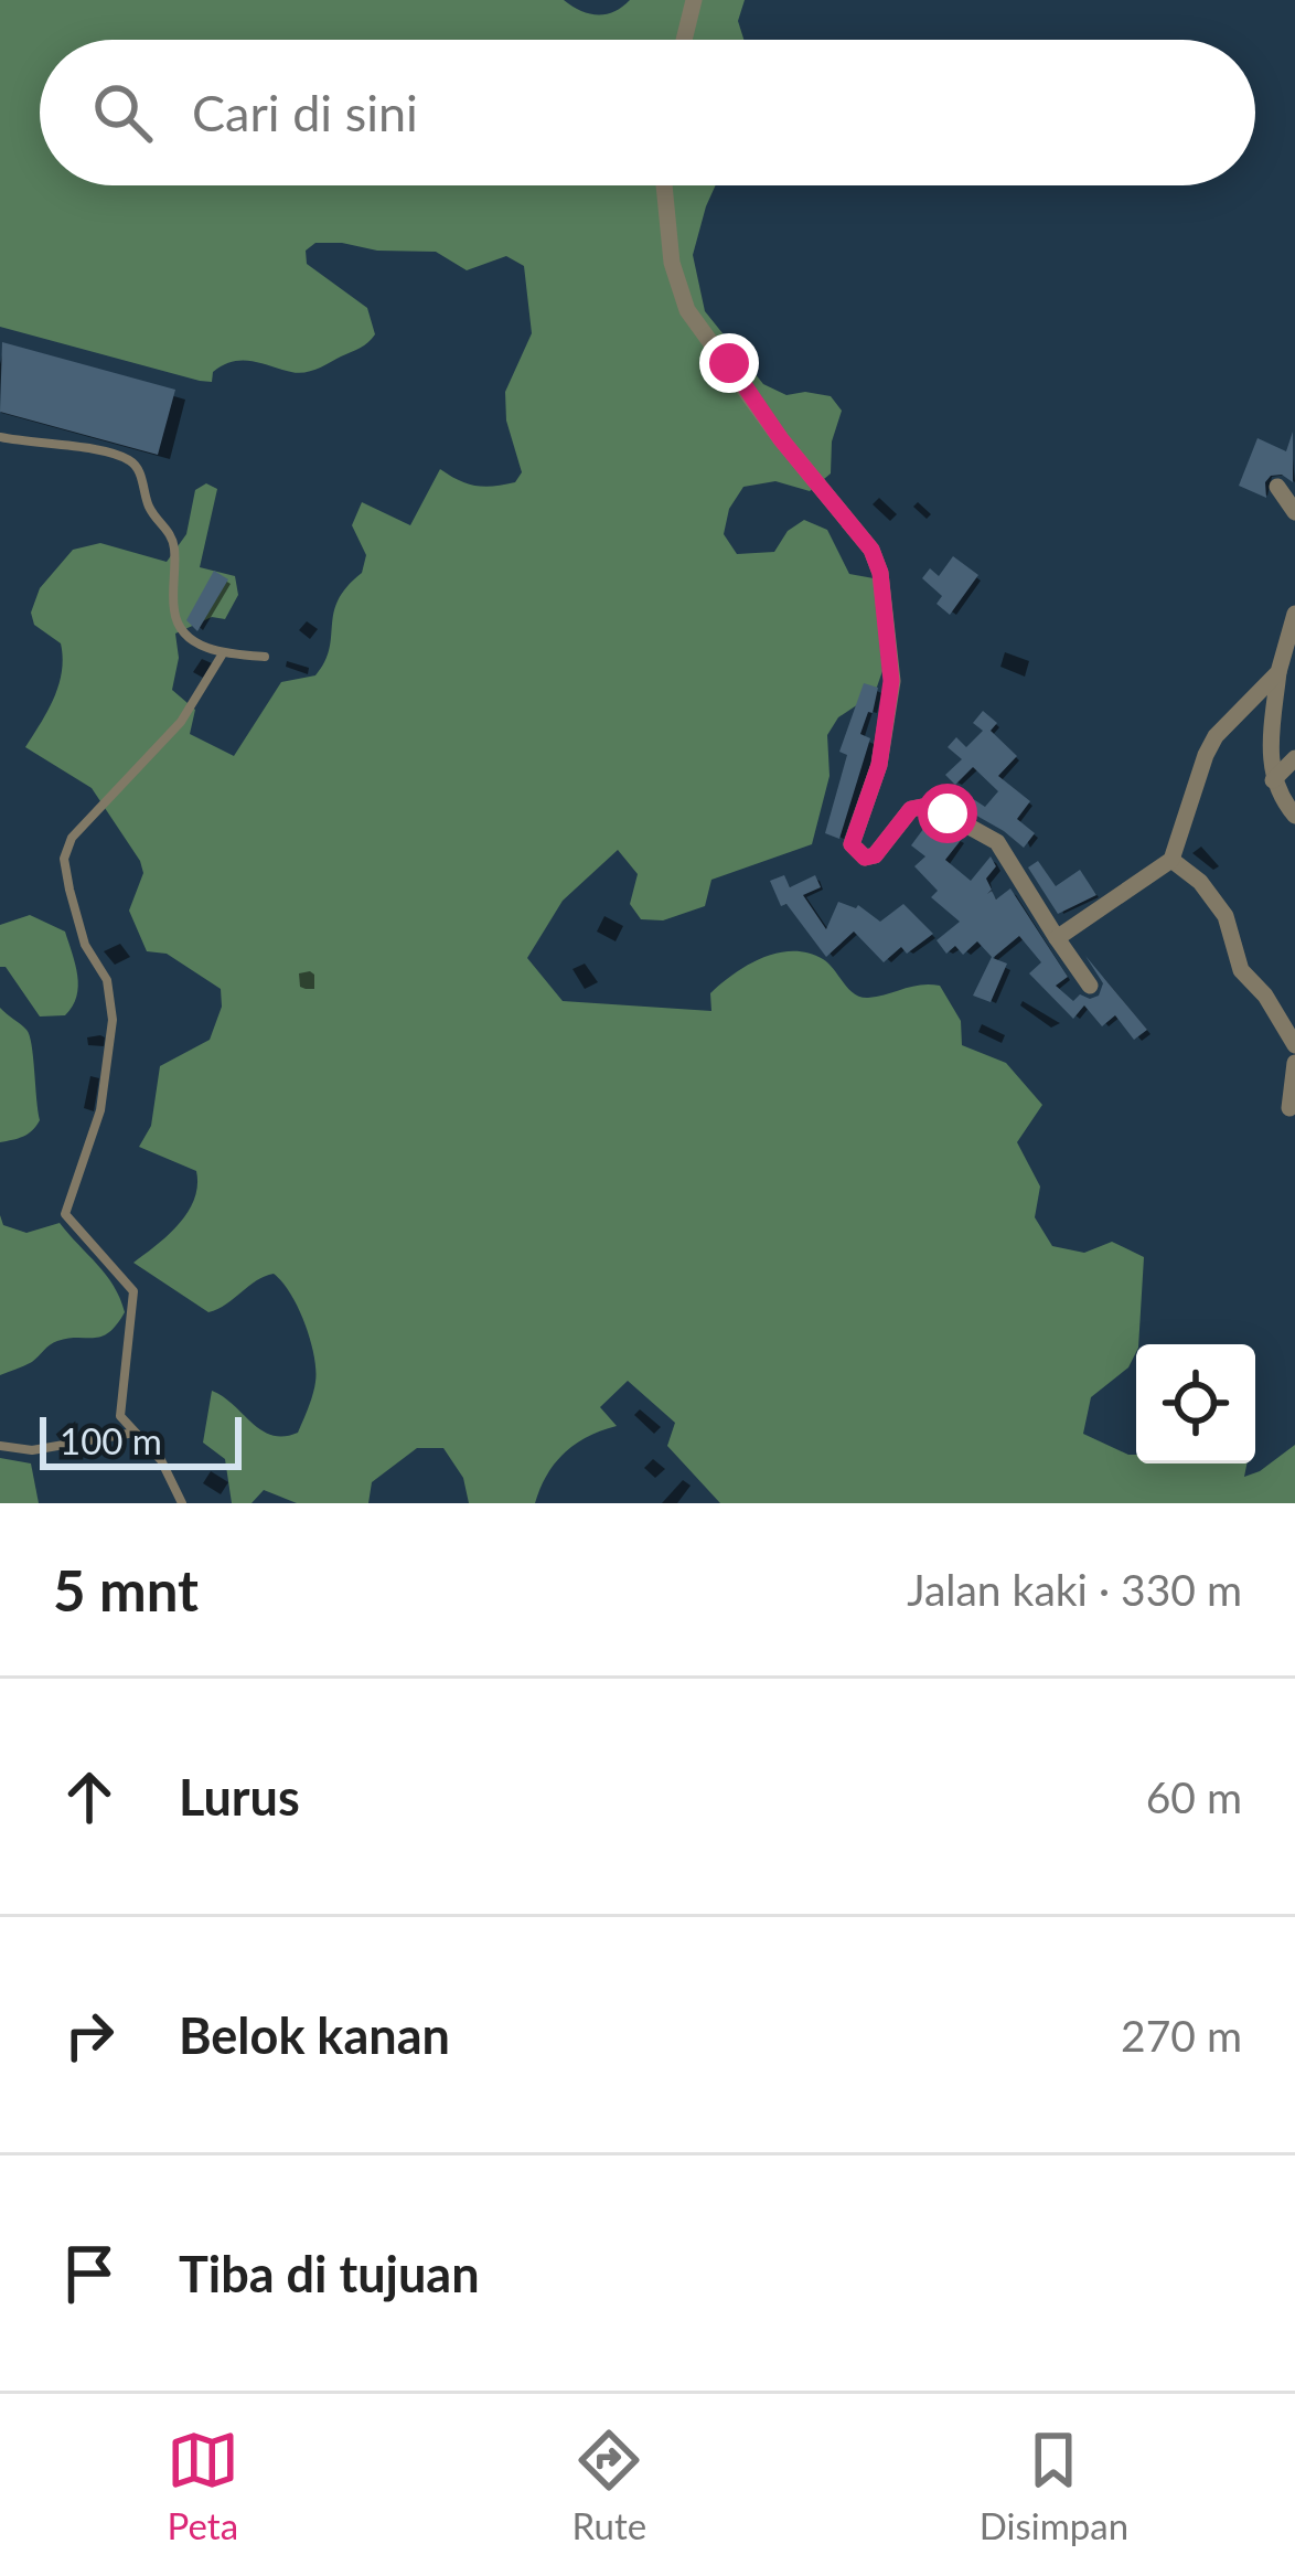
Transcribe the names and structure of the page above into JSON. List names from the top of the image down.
{
  "scale_bar": "100 m",
  "page": {
    "search": "Cari di sini",
    "scale": "100 m",
    "heading": ["5 mnt", "Jalan kaki · 330 m"],
    "list": [
      ["Lurus", "60 m"],
      ["Belok kanan", "270 m"],
      "Tiba di tujuan"
    ],
    "nav": ["Peta", "Rute", "Disimpan"]
  }
}
